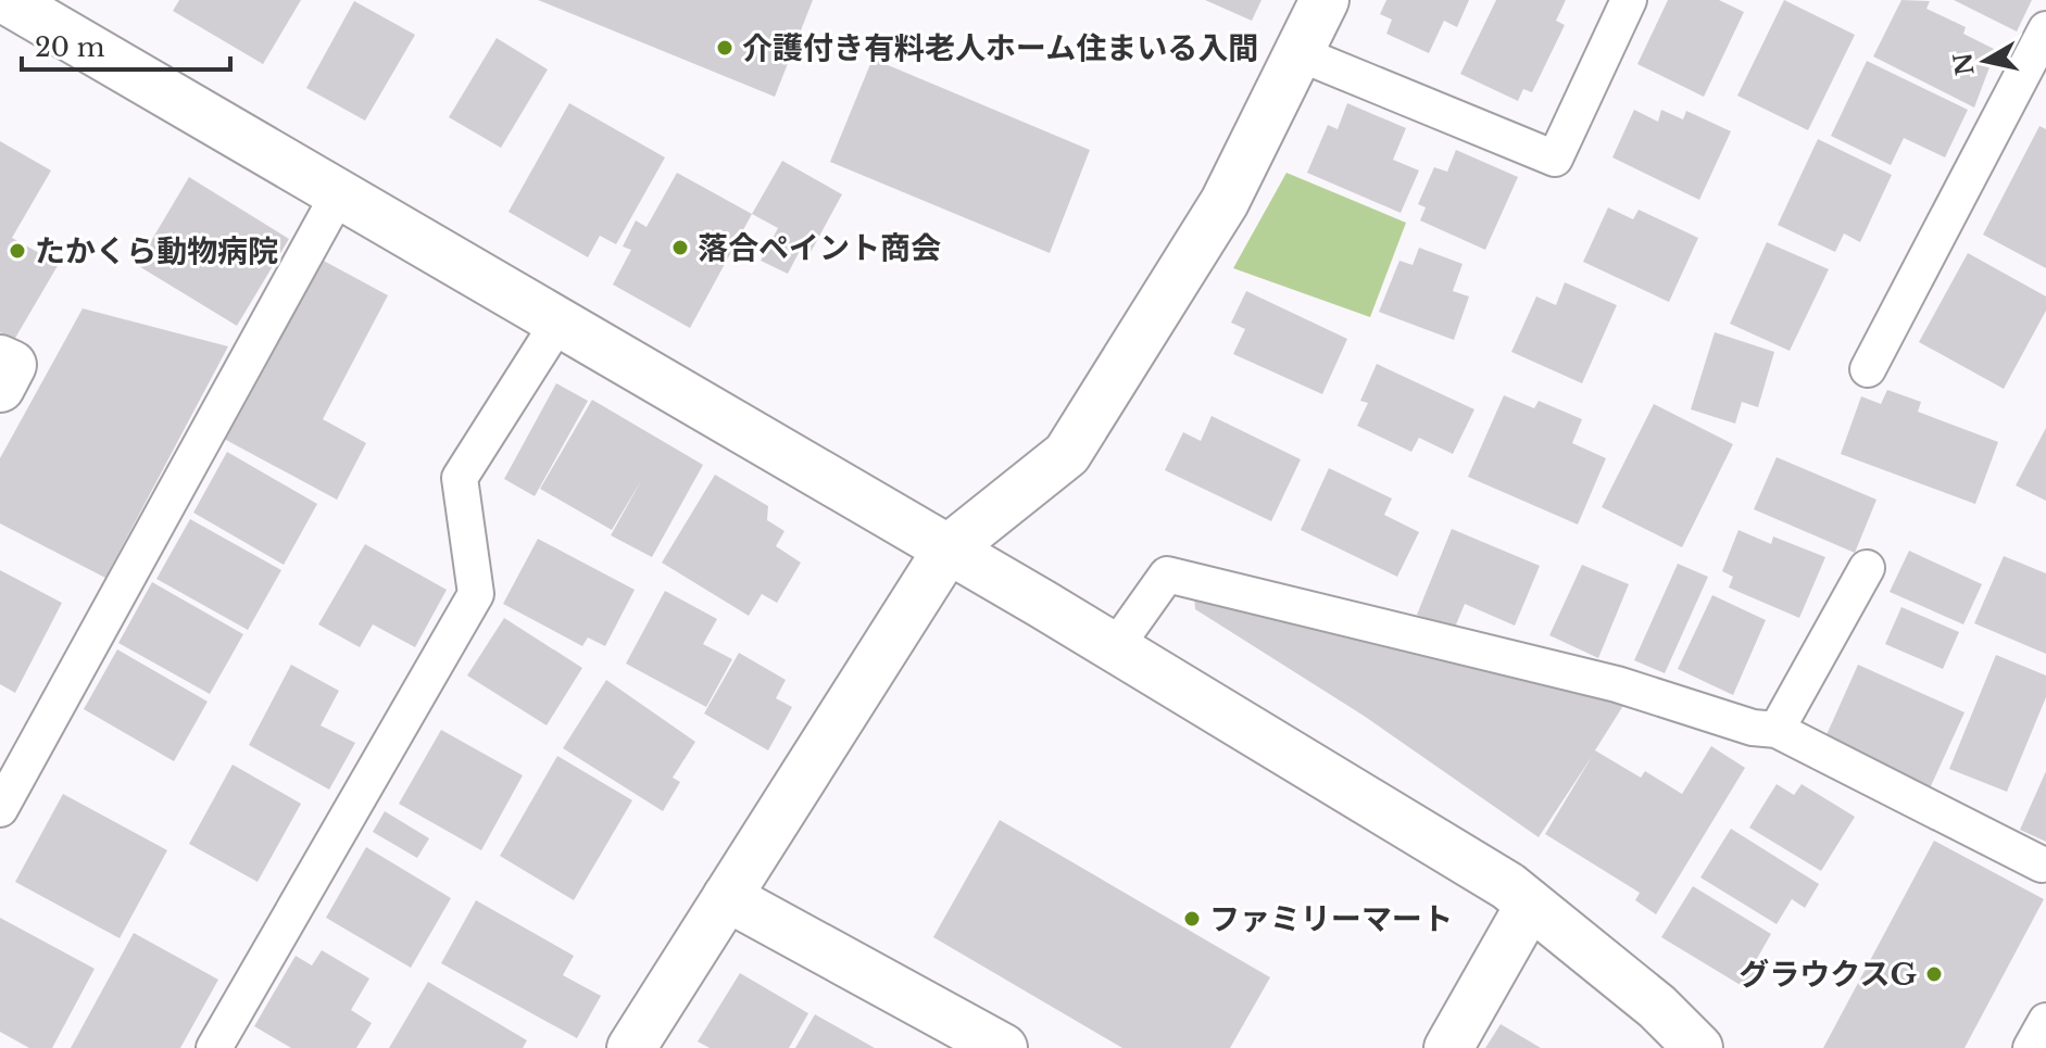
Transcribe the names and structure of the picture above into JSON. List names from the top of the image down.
{
  "places": [
    "介護付き有料老人ホーム住まいる入間",
    "落合ペイント商会",
    "たかくら動物病院",
    "ファミリーマート",
    "グラウクスG"
  ],
  "scale_bar": "20 m",
  "north": "left"
}
